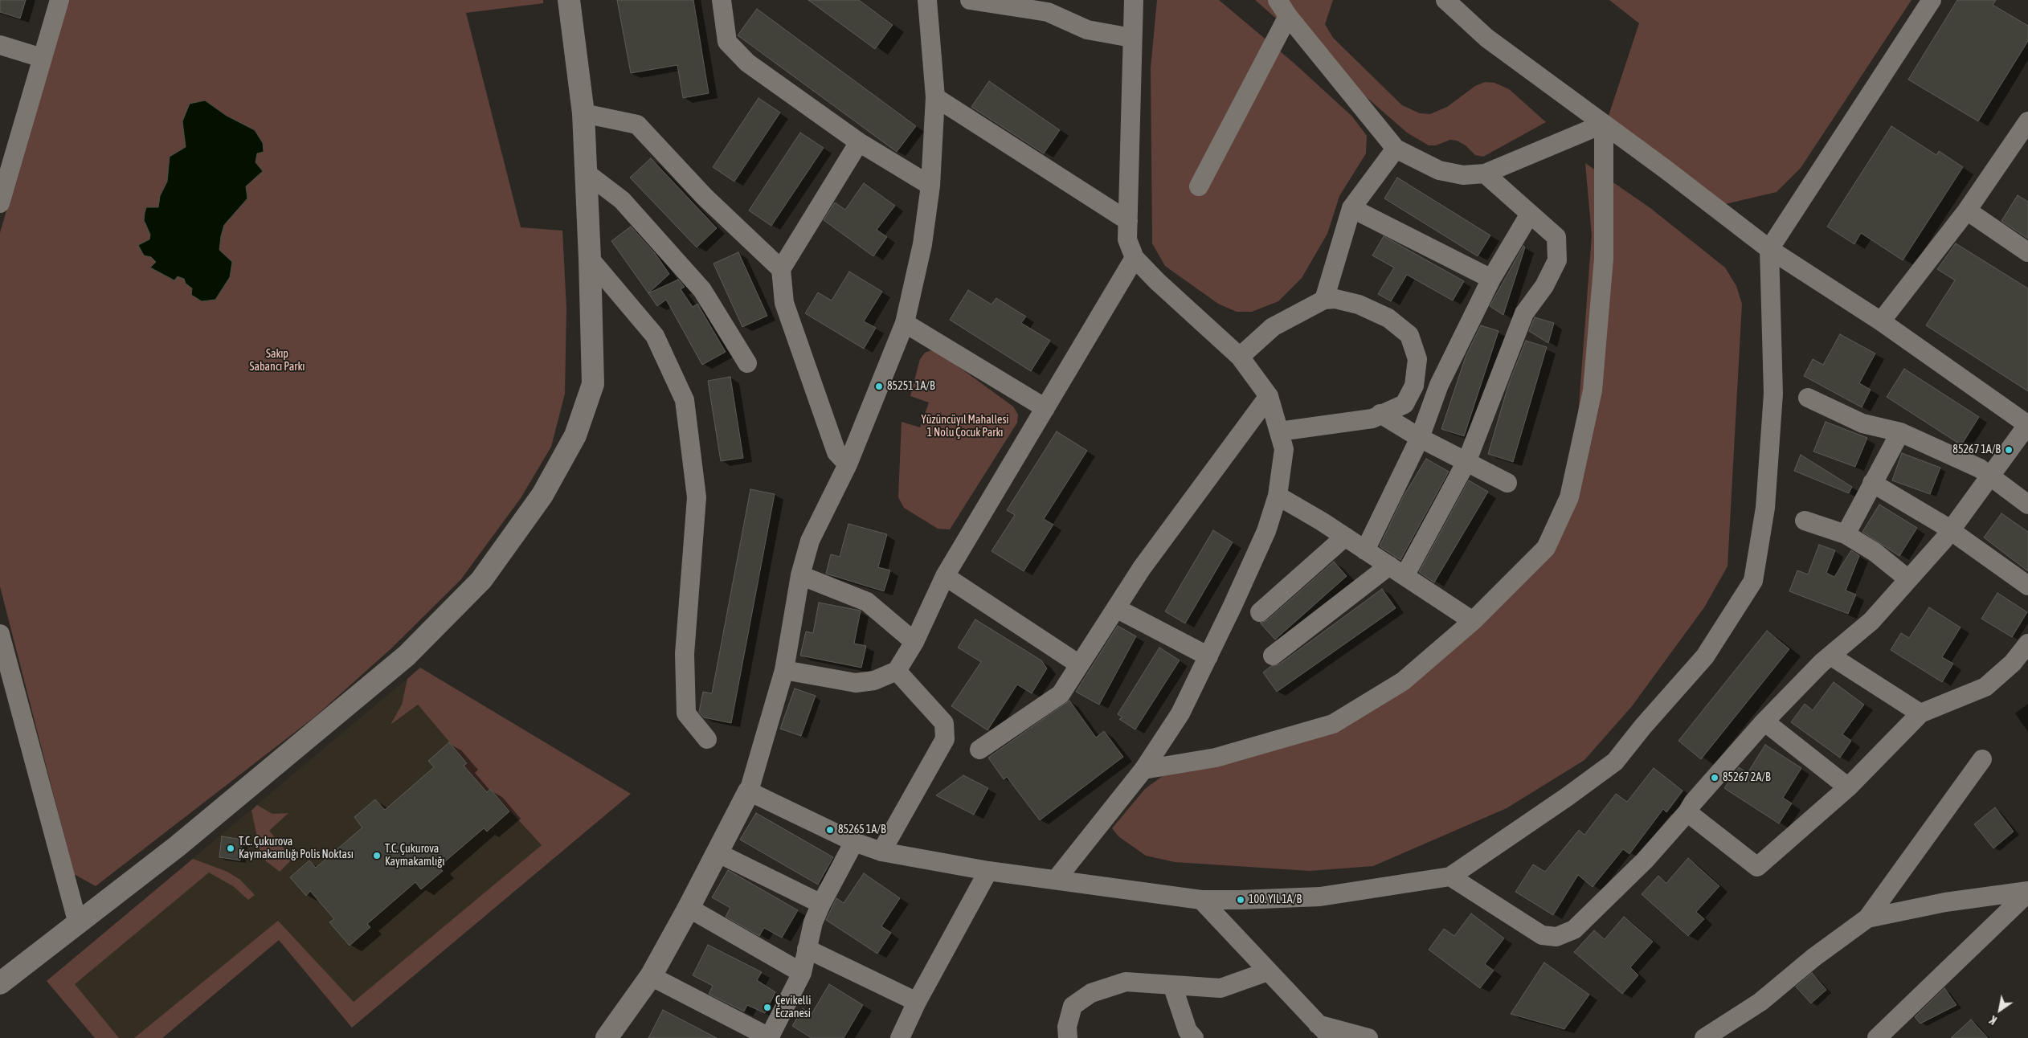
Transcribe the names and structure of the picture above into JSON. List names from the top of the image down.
{
  "parks": ["Sakıp Sabancı Parkı", "Yüzüncüyıl Mahallesi 1 Nolu Çocuk Parkı"],
  "places": [
    "85251 1A/B",
    "85267 1A/B",
    "85267 2A/B",
    "85265 1A/B",
    "T.C. Çukurova Kaymakamlığı Polis Noktası",
    "T.C. Çukurova Kaymakamlığı",
    "100. YIL 1A/B",
    "Çevikelli Eczanesi"
  ],
  "north": "bottom left"
}
